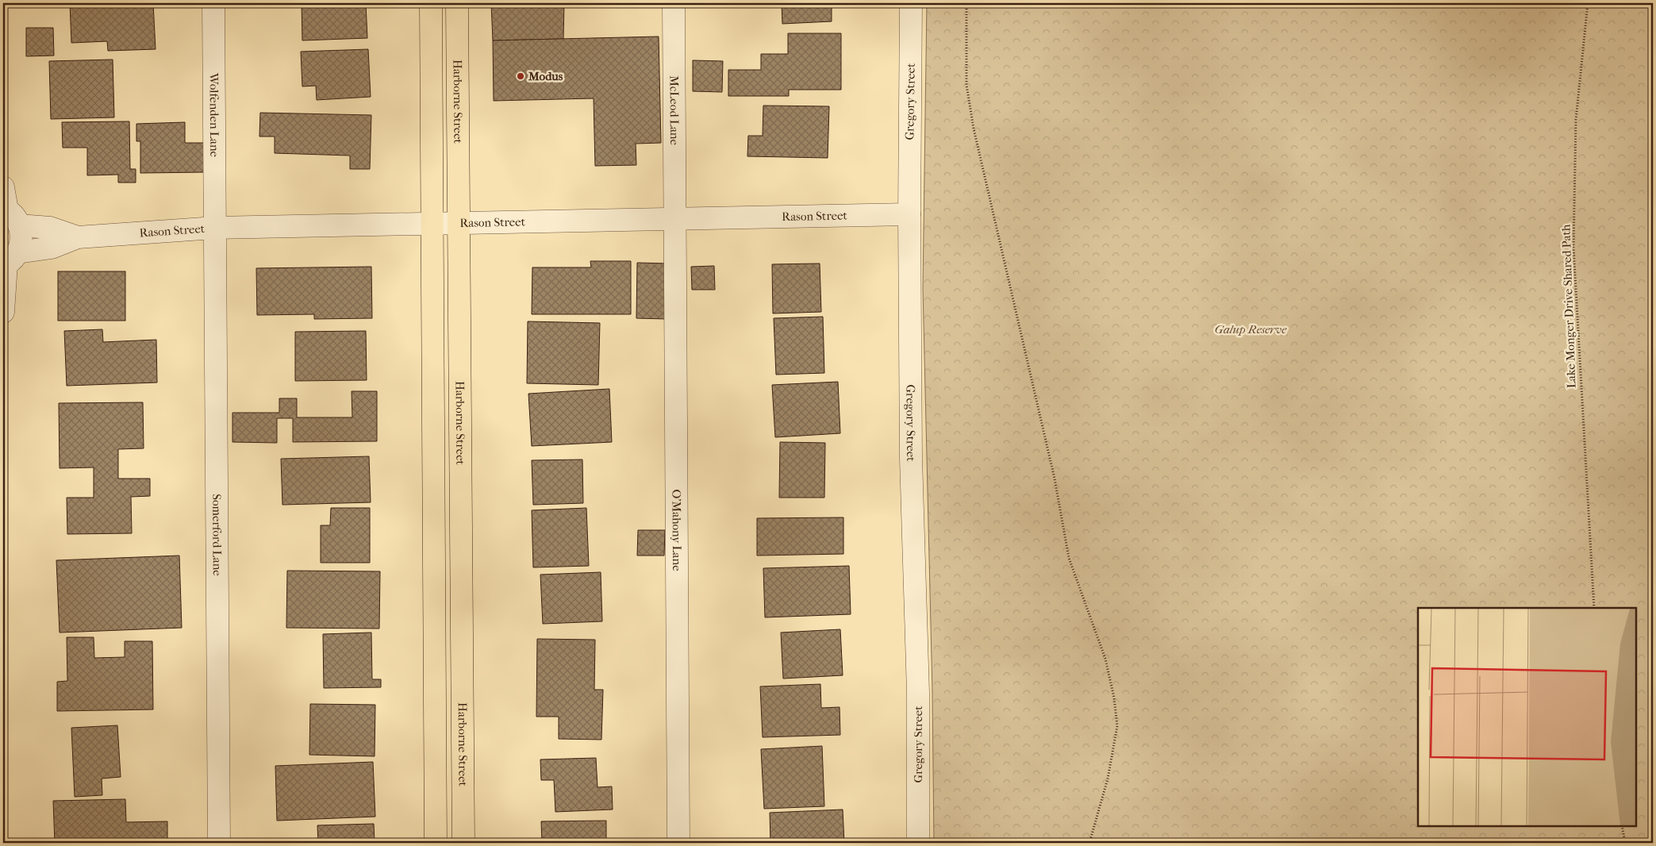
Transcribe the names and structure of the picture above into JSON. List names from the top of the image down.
{
  "streets": {
    "main road": ["Harborne Street"],
    "street": [
      "Gregory Street",
      "McLeod Lane",
      "Wolfenden Lane",
      "Rason Street",
      "O'Mahony Lane",
      "Somerford Lane"
    ],
    "path": ["Lake Monger Drive Shared Path"]
  },
  "crossings": [
    ["Harborne Street", "Rason Street"],
    ["Gregory Street", "Rason Street"],
    ["McLeod Lane", "Rason Street"],
    ["McLeod Lane", "O'Mahony Lane"],
    ["Wolfenden Lane", "Rason Street"],
    ["Wolfenden Lane", "Somerford Lane"],
    ["Rason Street", "O'Mahony Lane"],
    ["Rason Street", "Somerford Lane"]
  ],
  "parks": ["Galup Reserve"],
  "places": ["Modus"]
}
